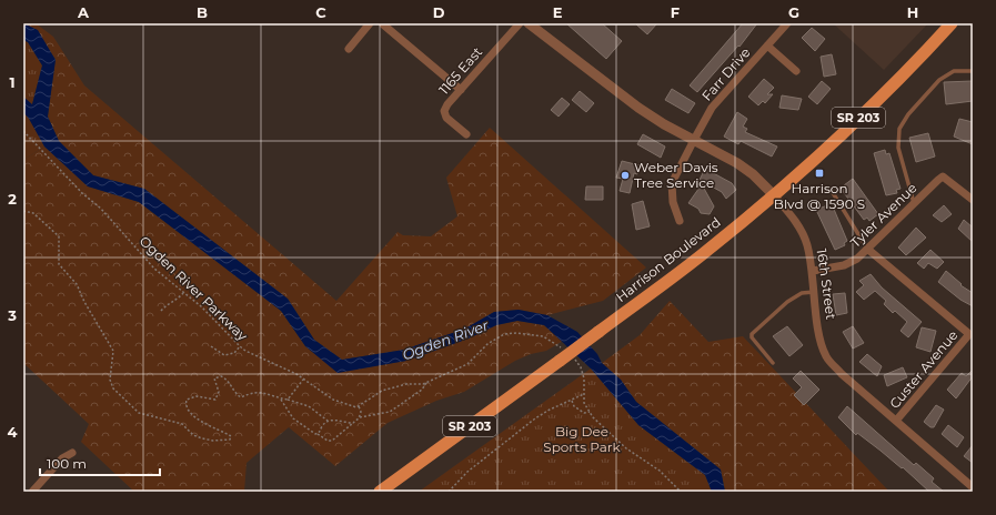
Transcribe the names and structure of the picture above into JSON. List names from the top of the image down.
{
  "streets": {
    "main road": ["SR 203", "Harrison Boulevard"],
    "street": [
      "1165 East",
      "Farr Drive",
      "Tyler Avenue",
      "16th Street",
      "Custer Avenue"
    ],
    "path": ["Ogden River Parkway"]
  },
  "crossings": [
    ["Farr Drive", "16th Street"],
    ["Tyler Avenue", "16th Street"],
    ["Tyler Avenue", "Custer Avenue"],
    ["Harrison Boulevard", "16th Street"],
    ["16th Street", "Custer Avenue"]
  ],
  "water": ["Ogden River"],
  "parks": ["Big Dee Sports Park"],
  "places": {
    "transit": ["Harrison Blvd @ 1590 S"],
    "other": ["Weber Davis Tree Service"]
  },
  "scale_bar": "100 m",
  "grid": {
    "columns": [
      "A",
      "B",
      "C",
      "D",
      "E",
      "F",
      "G",
      "H"
    ],
    "rows": [
      "1",
      "2",
      "3",
      "4"
    ]
  }
}
